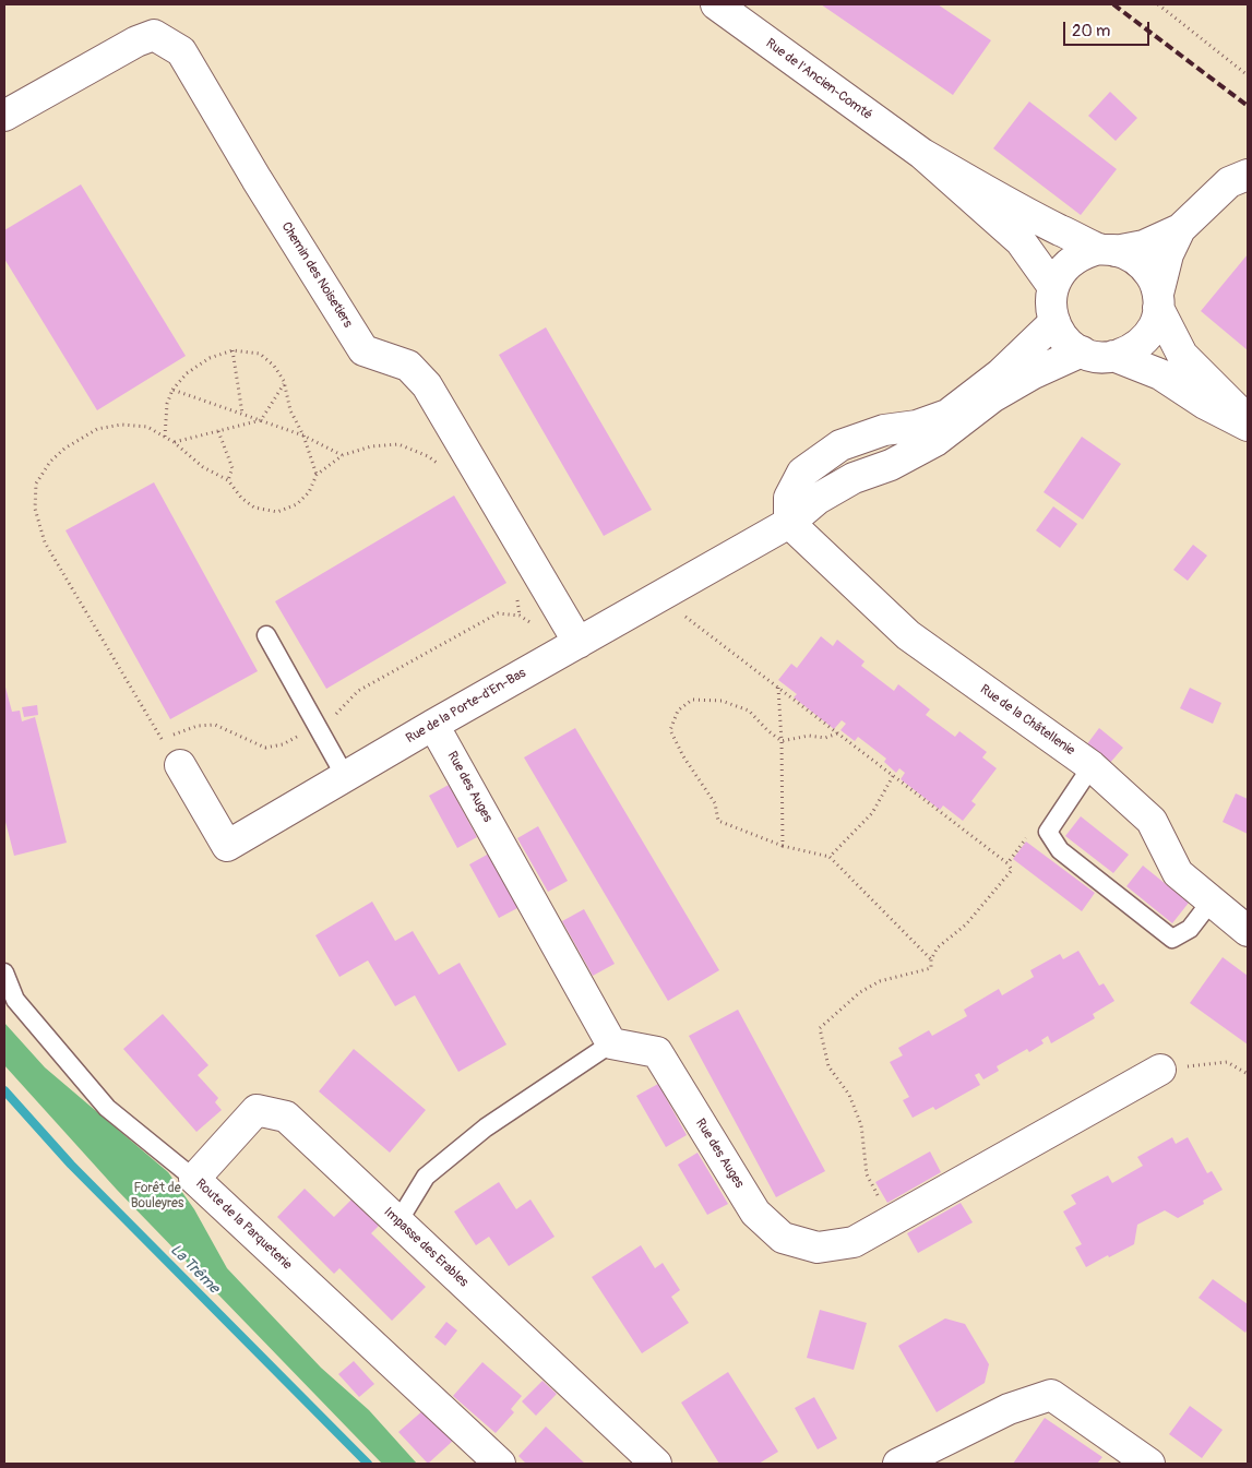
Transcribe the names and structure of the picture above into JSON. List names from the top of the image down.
{
  "streets": {
    "street": [
      "Rue de l'Ancien-Comté",
      "Chemin des Noisetiers",
      "Rue de la Porte-d'En-Bas",
      "Rue de la Châtellenie",
      "Rue des Auges",
      "Route de la Parqueterie",
      "Impasse des Erables"
    ]
  },
  "crossings": [
    ["Rue de l'Ancien-Comté", "Rue de la Porte-d'En-Bas"],
    ["Chemin des Noisetiers", "Rue de la Porte-d'En-Bas"],
    ["Rue de la Porte-d'En-Bas", "Rue de la Châtellenie"],
    ["Rue de la Porte-d'En-Bas", "Rue des Auges"],
    ["Route de la Parqueterie", "Impasse des Erables"]
  ],
  "water": ["La Trême"],
  "parks": ["Forêt de Bouleyres"],
  "scale_bar": "20 m"
}
